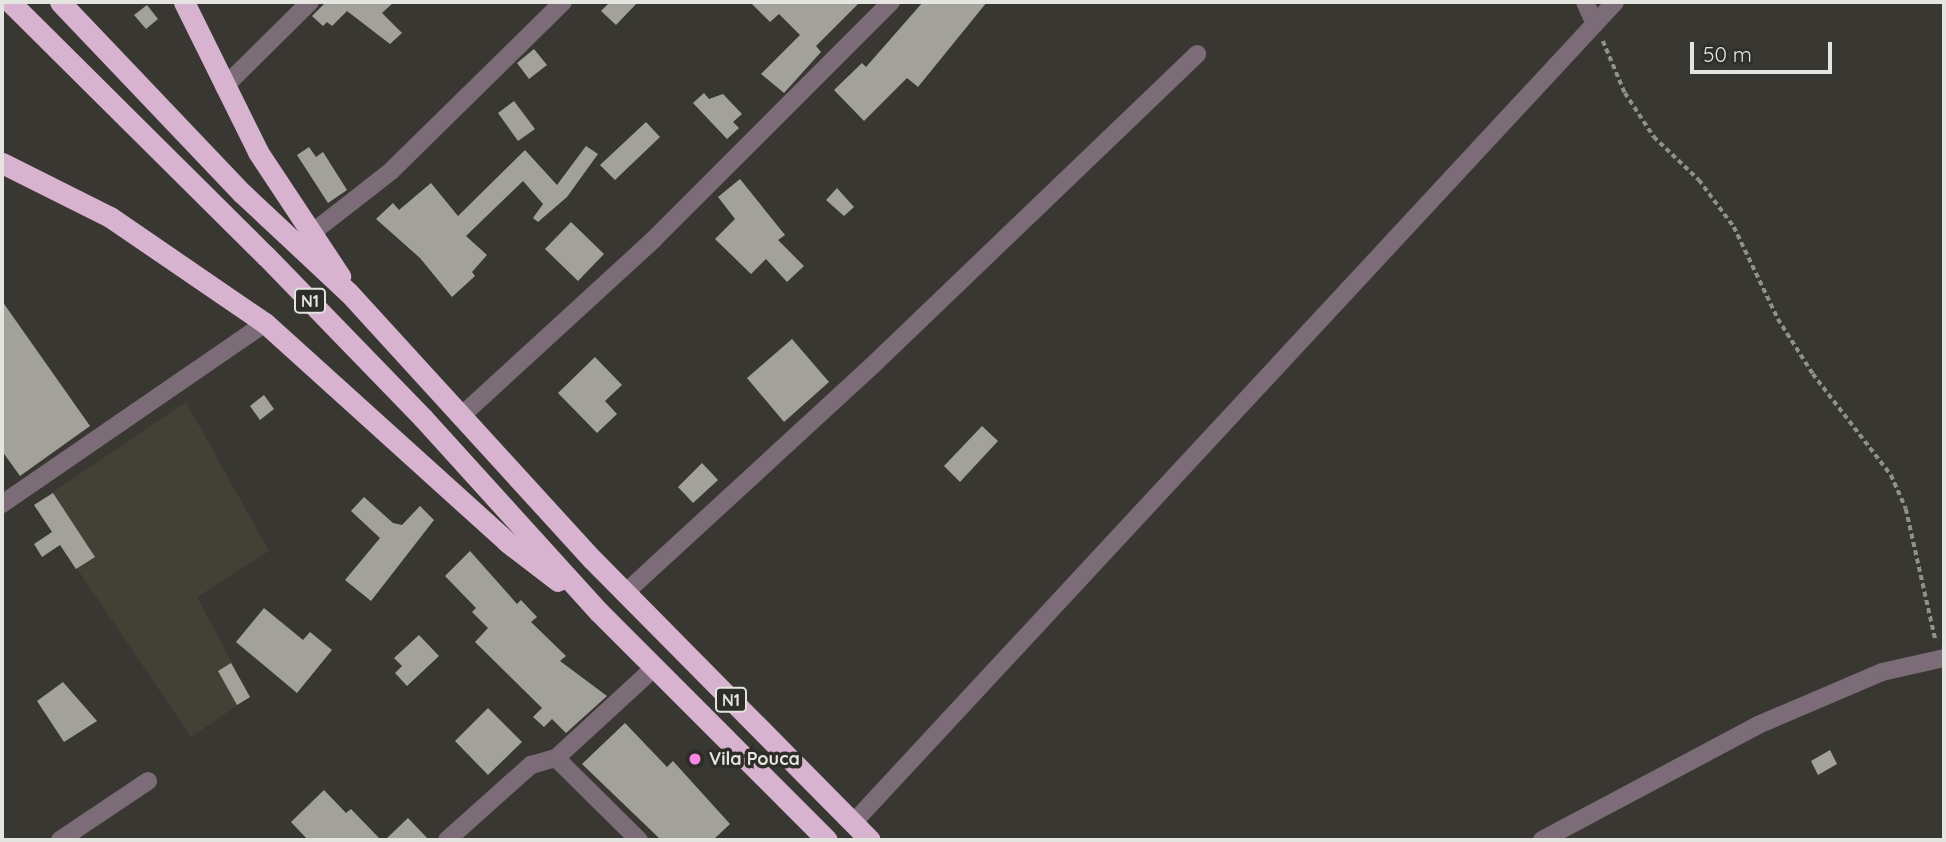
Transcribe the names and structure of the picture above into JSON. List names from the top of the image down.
{
  "streets": {
    "highway": ["N1"]
  },
  "places": ["Vila Pouca"],
  "scale_bar": "50 m"
}
